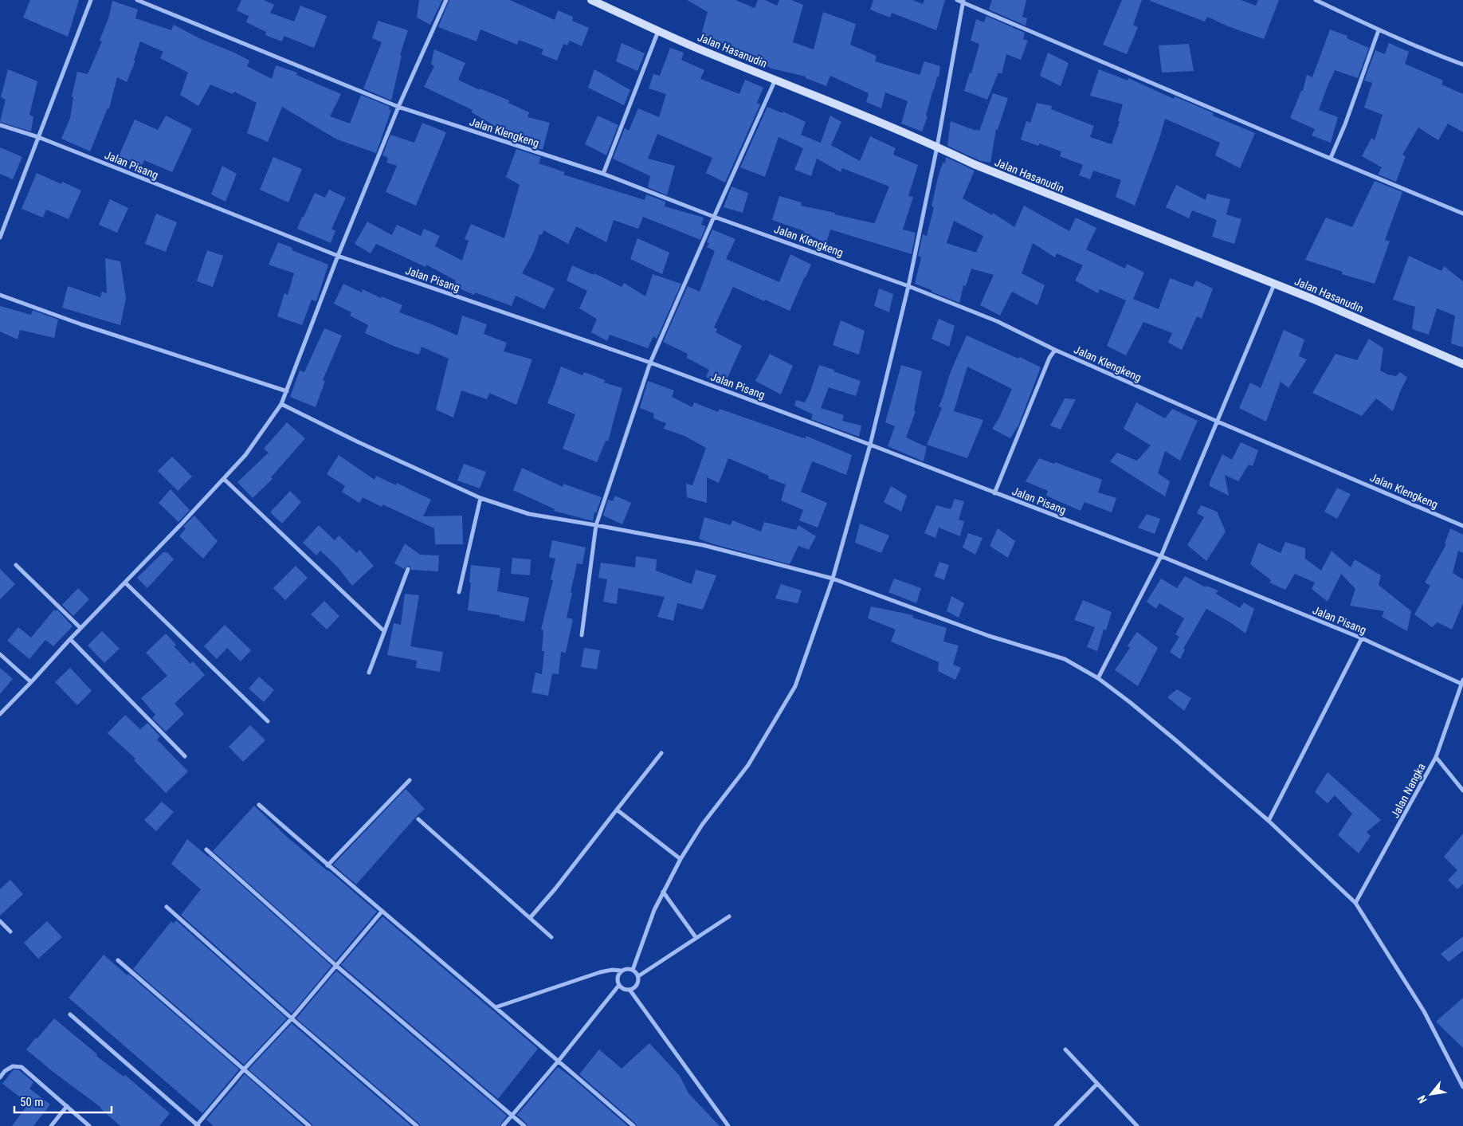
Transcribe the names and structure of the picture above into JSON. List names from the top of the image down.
{
  "streets": {
    "main road": ["Jalan Hasanudin"],
    "street": ["Jalan Klengkeng", "Jalan Pisang", "Jalan Nangka"]
  },
  "crossings": [
    ["Jalan Pisang", "Jalan Nangka"]
  ],
  "scale_bar": "50 m",
  "north": "bottom left"
}
